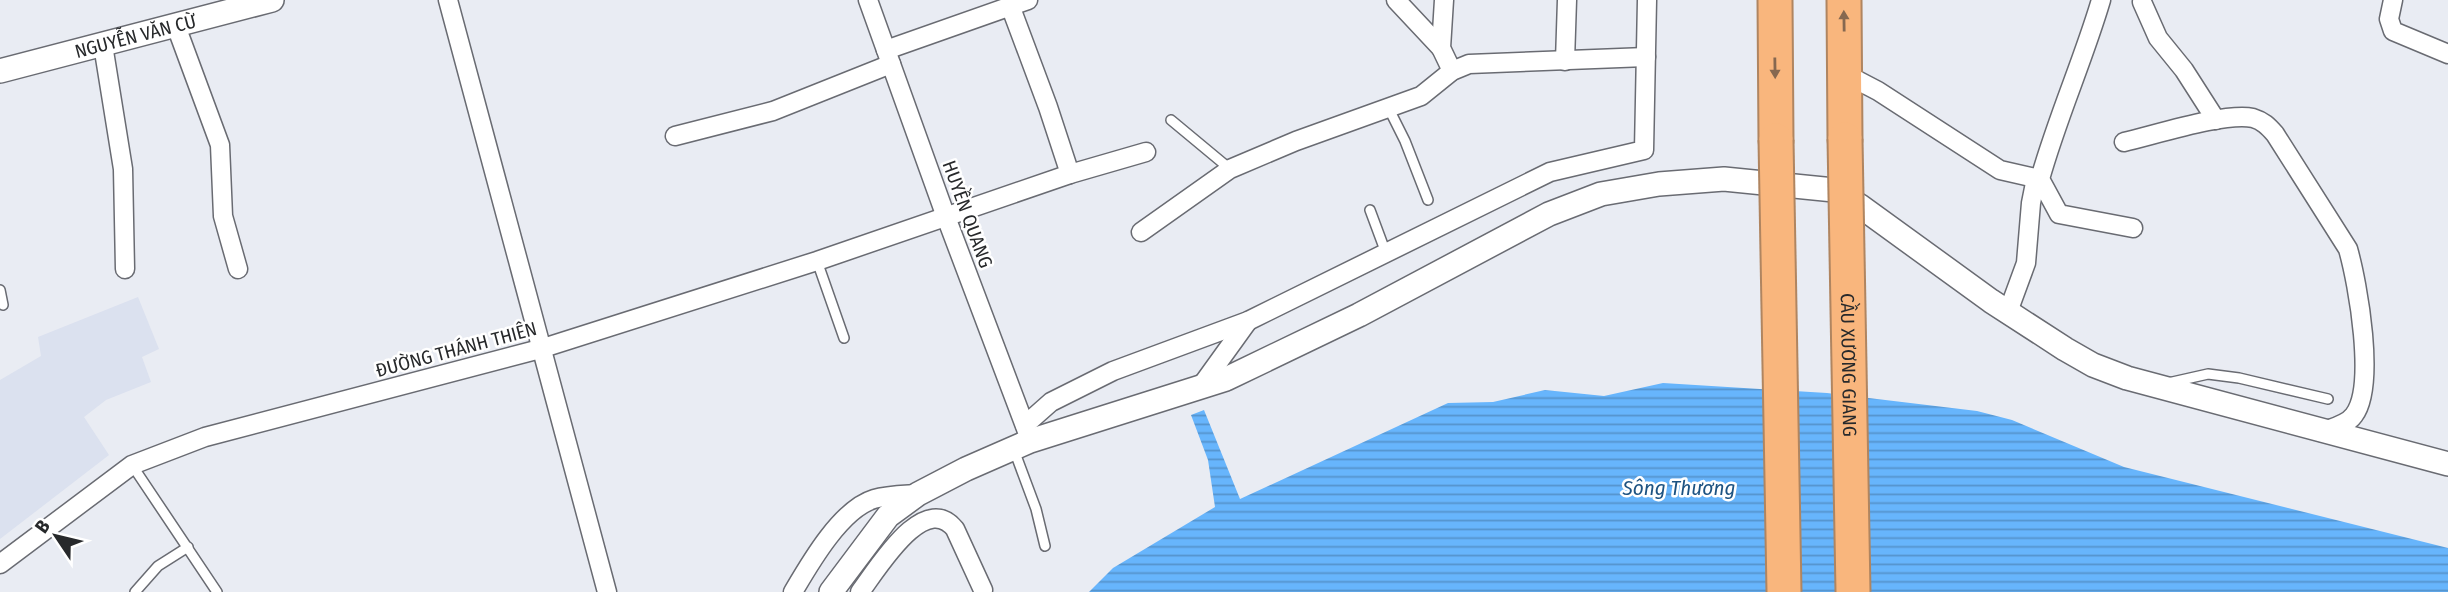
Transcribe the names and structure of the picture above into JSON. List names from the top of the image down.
{
  "streets": {
    "highway": ["CẦU XƯƠNG GIANG"],
    "street": ["NGUYỄN VĂN CỪ", "HUYỀN QUANG", "ĐƯỜNG THÁNH THIÊN"]
  },
  "crossings": [
    ["HUYỀN QUANG", "ĐƯỜNG THÁNH THIÊN"]
  ],
  "water": ["Sông Thương"],
  "north": "top left"
}
